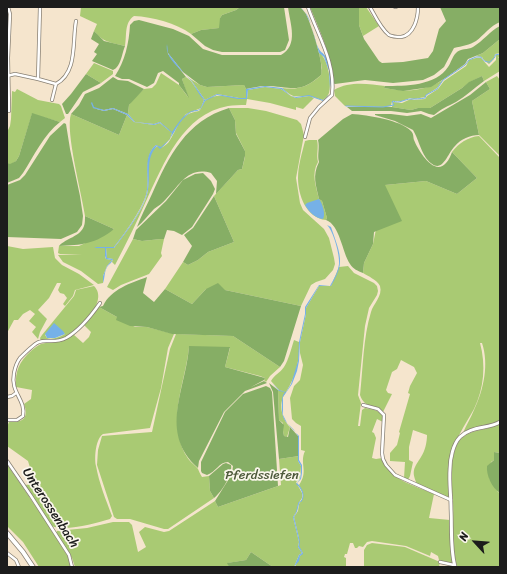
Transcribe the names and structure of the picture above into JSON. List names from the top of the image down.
{
  "streets": {
    "street": ["Unterossenbach"]
  },
  "parks": ["Pferdssiefen"],
  "north": "top left"
}
